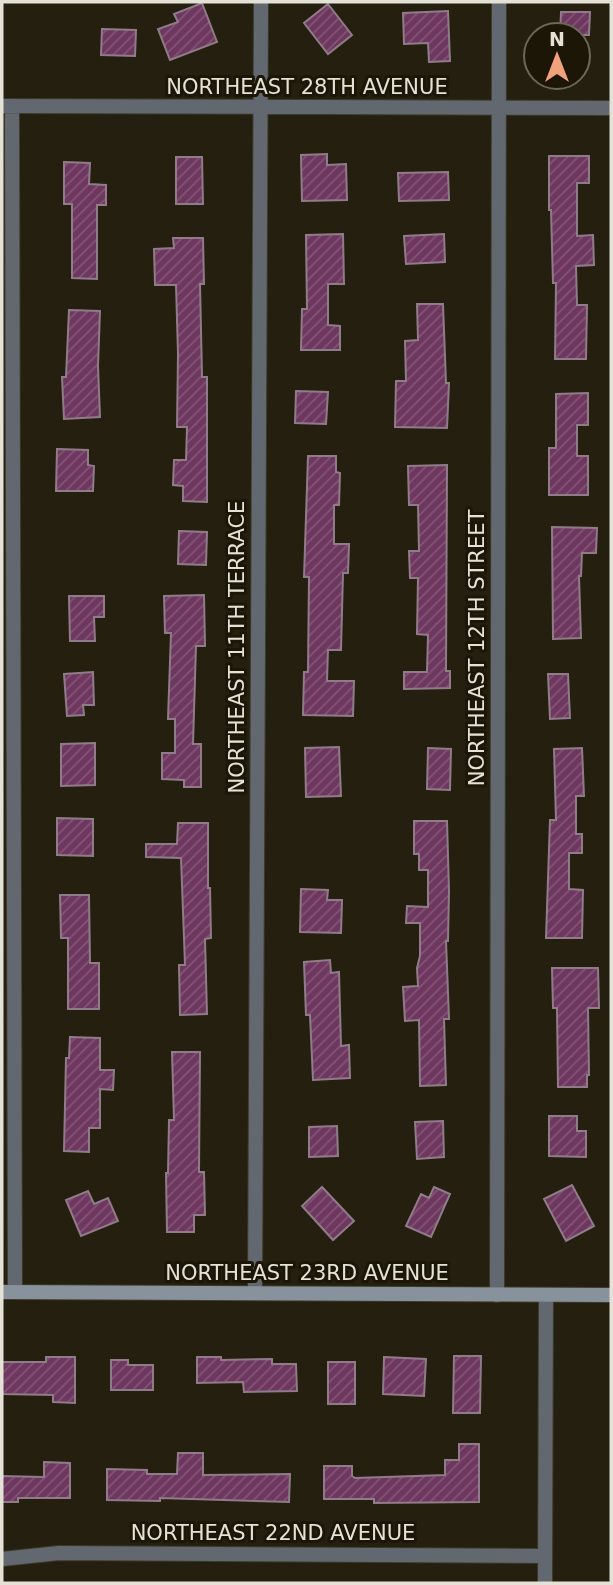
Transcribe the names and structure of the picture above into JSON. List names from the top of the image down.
{
  "streets": {
    "main road": ["NORTHEAST 23RD AVENUE"],
    "street": [
      "NORTHEAST 28TH AVENUE",
      "NORTHEAST 11TH TERRACE",
      "NORTHEAST 12TH STREET",
      "NORTHEAST 22ND AVENUE"
    ]
  },
  "crossings": [
    ["NORTHEAST 28TH AVENUE", "NORTHEAST 11TH TERRACE"],
    ["NORTHEAST 28TH AVENUE", "NORTHEAST 12TH STREET"],
    ["NORTHEAST 11TH TERRACE", "NORTHEAST 23RD AVENUE"],
    ["NORTHEAST 12TH STREET", "NORTHEAST 23RD AVENUE"]
  ],
  "north": "top"
}
